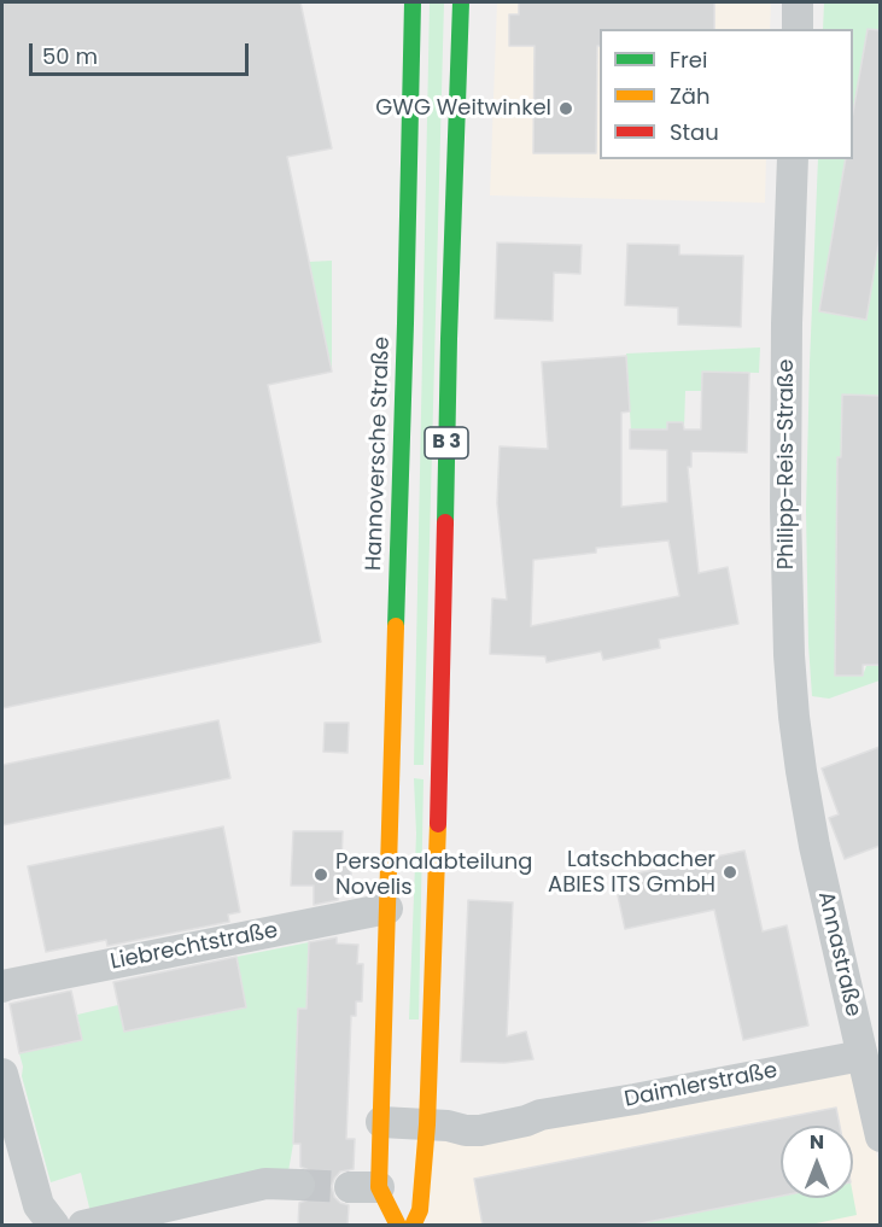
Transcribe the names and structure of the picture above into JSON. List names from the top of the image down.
{
  "streets": {
    "main road": ["B 3", "Hannoversche Straße"],
    "street": [
      "Philipp-Reis-Straße",
      "Liebrechtstraße",
      "Annastraße",
      "Daimlerstraße"
    ]
  },
  "crossings": [
    ["B 3", "Hannoversche Straße"],
    ["B 3", "Liebrechtstraße"],
    ["B 3", "Daimlerstraße"],
    ["Hannoversche Straße", "Liebrechtstraße"],
    ["Philipp-Reis-Straße", "Annastraße"],
    ["Annastraße", "Daimlerstraße"]
  ],
  "places": ["GWG Weitwinkel", "Latschbacher ABIES ITS GmbH", "Personalabteilung Novelis"],
  "legend": ["Frei", "Zäh", "Stau"],
  "scale_bar": "50 m",
  "north": "top"
}
